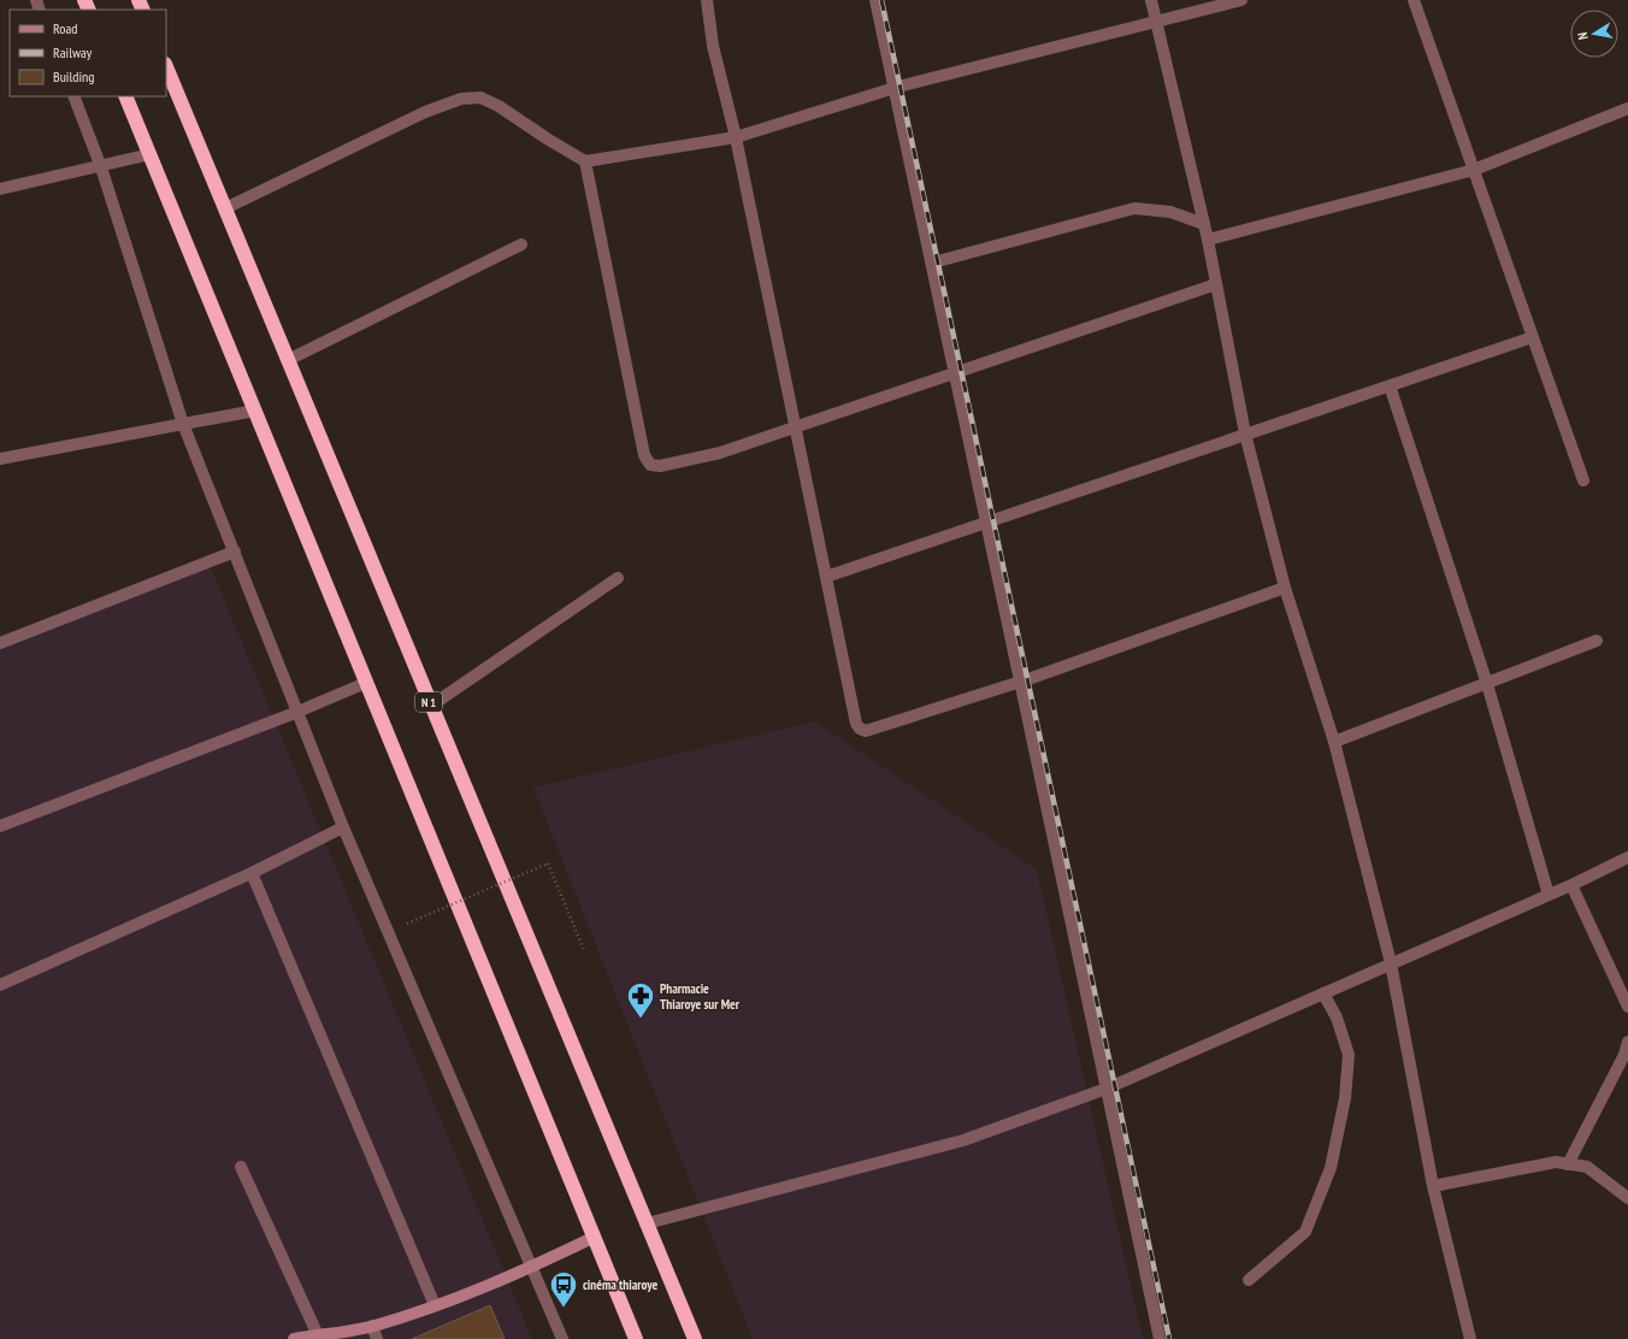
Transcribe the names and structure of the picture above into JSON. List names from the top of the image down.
{
  "streets": {
    "highway": ["N 1"]
  },
  "places": {
    "pharmacy": ["Pharmacie Thiaroye sur Mer"],
    "bus stop": ["cinéma thiaroye"]
  },
  "legend": ["Road", "Railway", "Building"],
  "north": "left"
}
